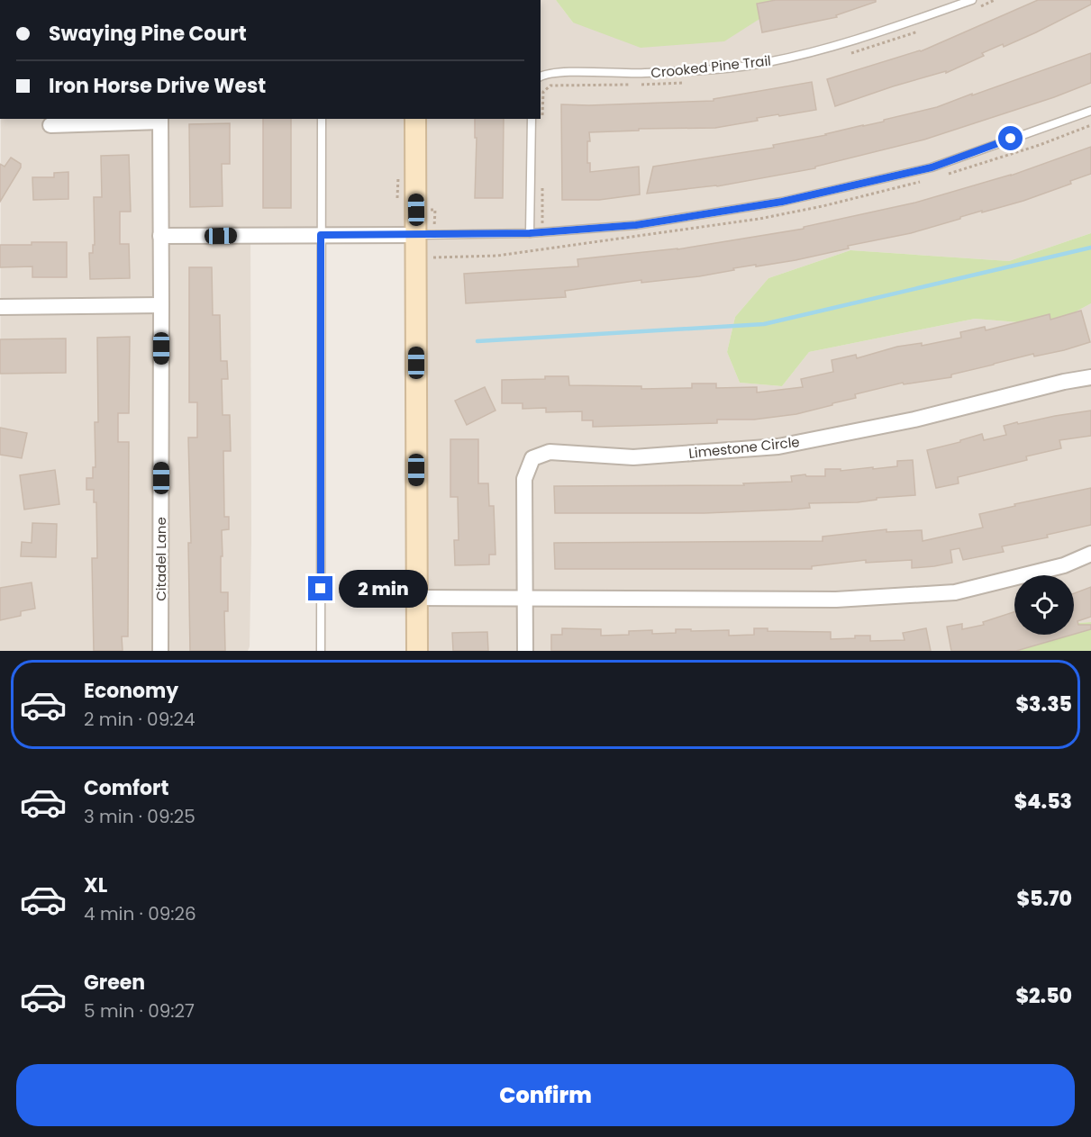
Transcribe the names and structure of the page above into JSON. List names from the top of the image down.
{
  "streets": {
    "street": ["Limestone Circle", "Citadel Lane"],
    "lane": ["Crooked Pine Trail"]
  },
  "page": {
    "banner": ["Swaying Pine Court", "Iron Horse Drive West"],
    "bubble": "2 min",
    "list": [
      {
        "name": "Economy",
        "note": "2 min · 09:24",
        "value": "$3.35"
      },
      {
        "name": "Comfort",
        "note": "3 min · 09:25",
        "value": "$4.53"
      },
      {
        "name": "XL",
        "note": "4 min · 09:26",
        "value": "$5.70"
      },
      {
        "name": "Green",
        "note": "5 min · 09:27",
        "value": "$2.50"
      }
    ],
    "buttons": "Confirm"
  }
}
